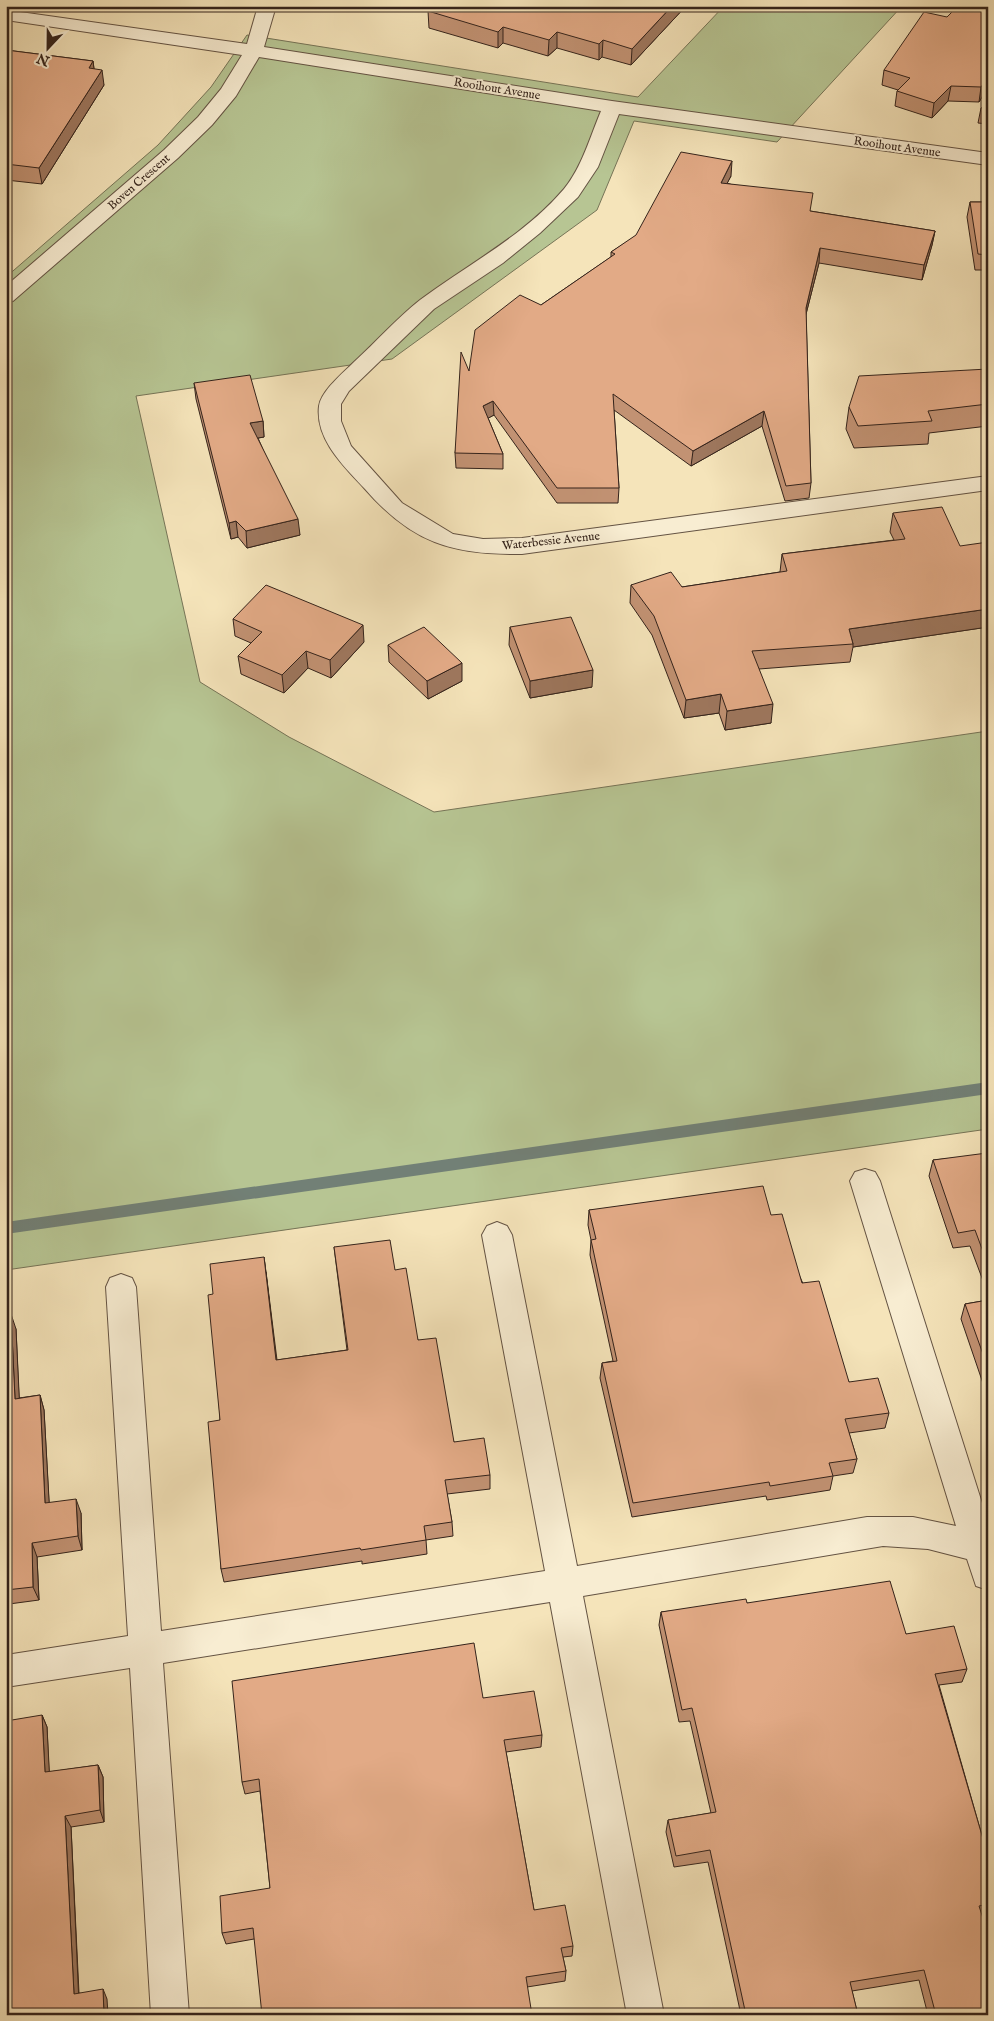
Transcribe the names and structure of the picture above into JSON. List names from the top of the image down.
{
  "streets": {
    "street": ["Rooihout Avenue", "Boven Crescent", "Waterbessie Avenue"]
  },
  "crossings": [
    ["Rooihout Avenue", "Boven Crescent"],
    ["Rooihout Avenue", "Waterbessie Avenue"]
  ],
  "north": "bottom"
}
